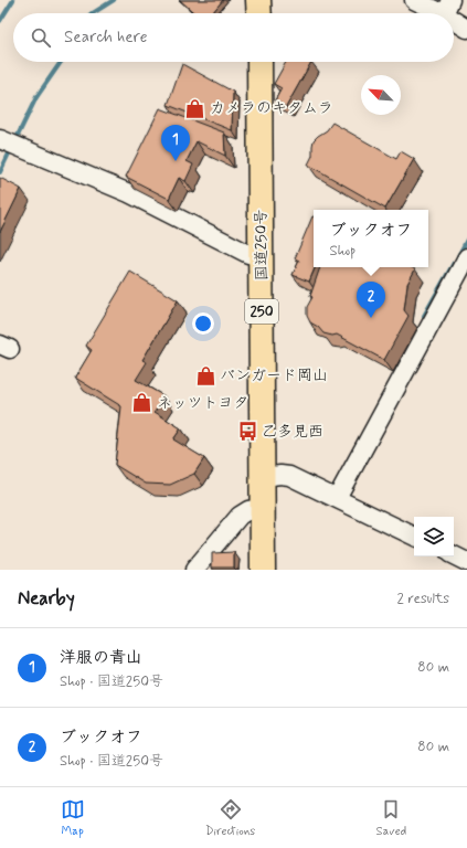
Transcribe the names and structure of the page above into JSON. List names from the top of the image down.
{
  "streets": {
    "highway": ["国道250号", "250"]
  },
  "places": {
    "shop": ["カメラのキタムラ", "バンガード岡山", "ネッツトヨタ"],
    "bus stop": ["乙多見西"]
  },
  "north": "top left",
  "page": {
    "search": "Search here",
    "pins": ["1", "2"],
    "popup": ["ブックオフ", "Shop"],
    "heading": ["Nearby", "2 results"],
    "list": [
      {
        "mark": "1",
        "name": "洋服の青山",
        "note": "Shop · 国道250号",
        "value": "80 m"
      },
      {
        "mark": "2",
        "name": "ブックオフ",
        "note": "Shop · 国道250号",
        "value": "80 m"
      }
    ],
    "nav": ["Map", "Directions", "Saved"]
  }
}
